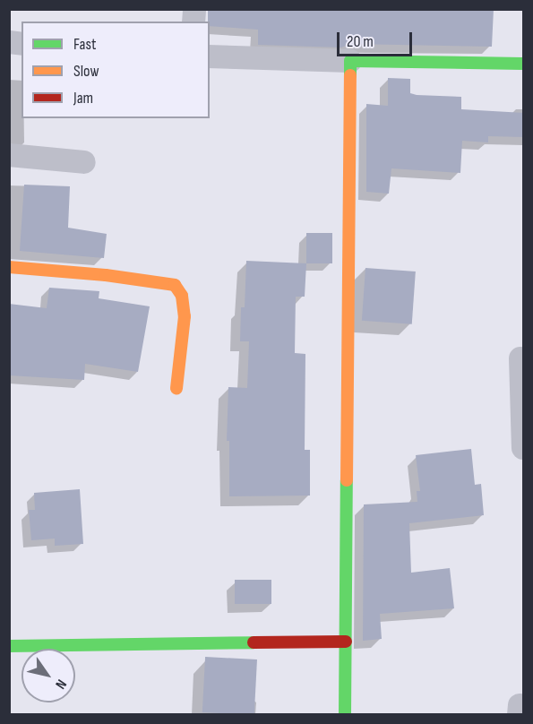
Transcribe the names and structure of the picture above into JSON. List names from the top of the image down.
{
  "legend": ["Fast", "Slow", "Jam"],
  "scale_bar": "20 m",
  "north": "bottom right"
}
